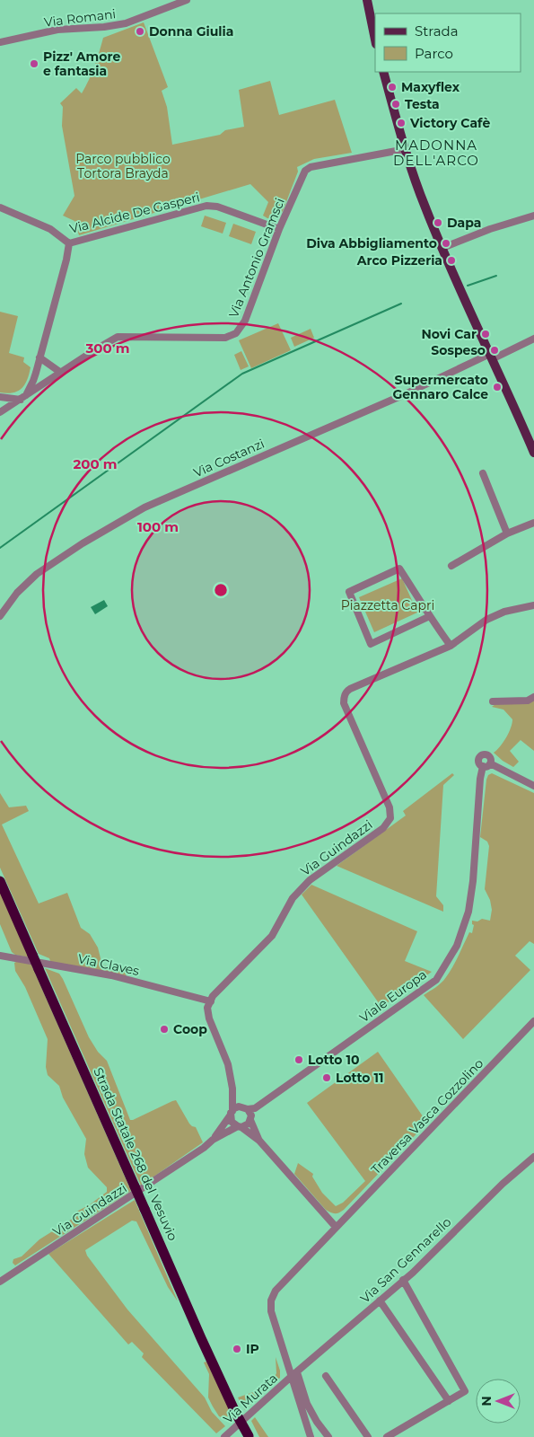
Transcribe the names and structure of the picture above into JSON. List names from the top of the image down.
{
  "streets": {
    "highway": ["Strada Statale 268 del Vesuvio"],
    "street": [
      "Via Romani",
      "Via Alcide De Gasperi",
      "Via Antonio Gramsci",
      "Via Costanzi",
      "Via Guindazzi",
      "Via Claves",
      "Viale Europa",
      "Traversa Vasca Cozzolino",
      "Via San Gennarello",
      "Via Murata"
    ]
  },
  "crossings": [
    ["Via Alcide De Gasperi", "Via Antonio Gramsci"],
    ["Via Guindazzi", "Via Claves"],
    ["Via Guindazzi", "Viale Europa"],
    ["Traversa Vasca Cozzolino", "Via San Gennarello"],
    ["Traversa Vasca Cozzolino", "Via Murata"],
    ["Via San Gennarello", "Via Murata"]
  ],
  "districts": ["MADONNA DELL'ARCO"],
  "parks": ["Parco pubblico Tortora Brayda", "Piazzetta Capri"],
  "places": [
    "Donna Giulia",
    "Pizz' Amore e fantasia",
    "Maxyflex",
    "Testa",
    "Victory Cafè",
    "Dapa",
    "Diva Abbigliamento",
    "Arco Pizzeria",
    "Novi Car",
    "Sospeso",
    "Supermercato Gennaro Calce",
    "Coop",
    "Lotto 10",
    "Lotto 11",
    "IP"
  ],
  "legend": ["Strada", "Parco"],
  "north": "left",
  "rings": ["300 m", "200 m", "100 m"]
}
